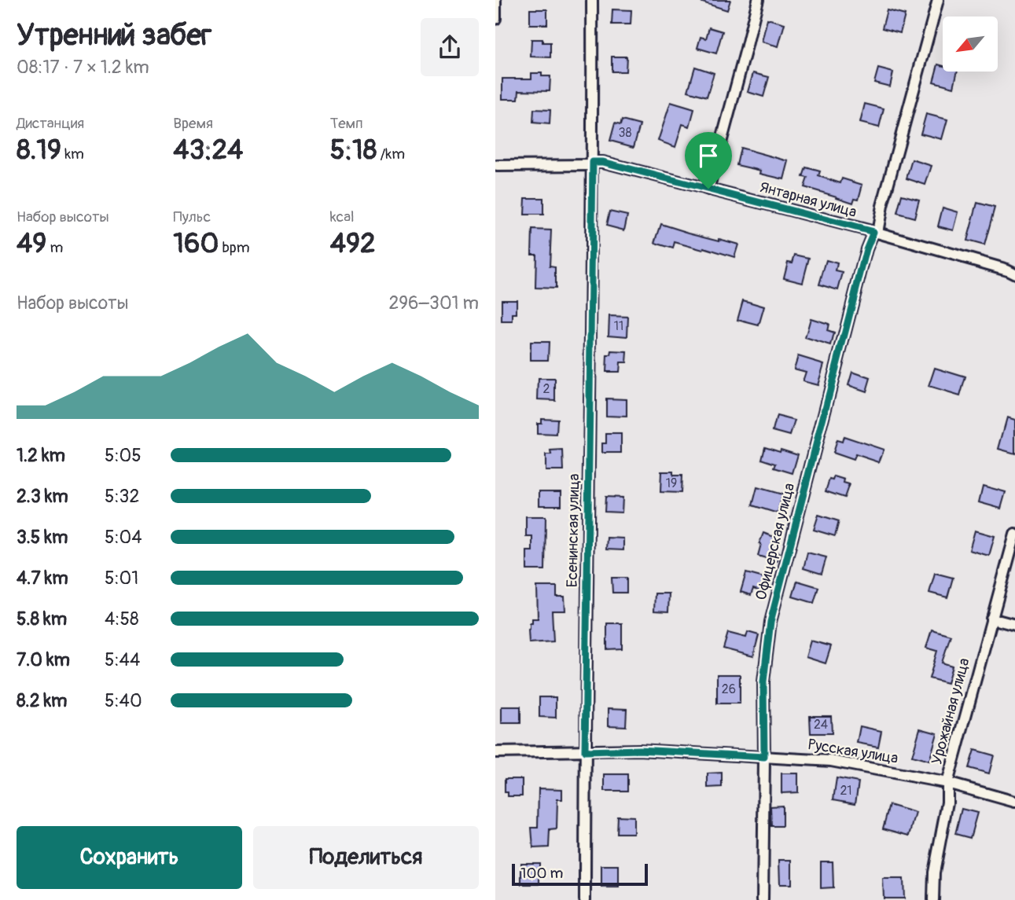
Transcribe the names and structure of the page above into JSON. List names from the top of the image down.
{
  "streets": {
    "street": [
      "Янтарная улица",
      "Есенинская улица",
      "Офицерская улица",
      "Урожайная улица",
      "Русская улица"
    ]
  },
  "crossings": [
    ["Янтарная улица", "Есенинская улица"],
    ["Янтарная улица", "Офицерская улица"],
    ["Есенинская улица", "Русская улица"],
    ["Офицерская улица", "Русская улица"],
    ["Урожайная улица", "Русская улица"]
  ],
  "house_numbers": [
    "38",
    "11",
    "2",
    "19",
    "26",
    "24",
    "21"
  ],
  "scale_bar": "100 m",
  "north": "bottom left",
  "page": {
    "heading": ["Утренний забег", "08:17 · 7 × 1.2 km"],
    "stats": [
      ["Дистанция", "8.19 km"],
      ["Время", "43:24"],
      ["Темп", "5:18 /km"],
      ["Набор высоты", "49 m"],
      ["Пульс", "160 bpm"],
      ["kcal", "492"]
    ],
    "chart": ["Набор высоты", "296–301 m"],
    "list": [
      {
        "name": "1.2 km",
        "note": "5:05"
      },
      {
        "name": "2.3 km",
        "note": "5:32"
      },
      {
        "name": "3.5 km",
        "note": "5:04"
      },
      {
        "name": "4.7 km",
        "note": "5:01"
      },
      {
        "name": "5.8 km",
        "note": "4:58"
      },
      {
        "name": "7.0 km",
        "note": "5:44"
      },
      {
        "name": "8.2 km",
        "note": "5:40"
      }
    ],
    "buttons": ["Сохранить", "Поделиться"],
    "scale": "100 m"
  }
}
